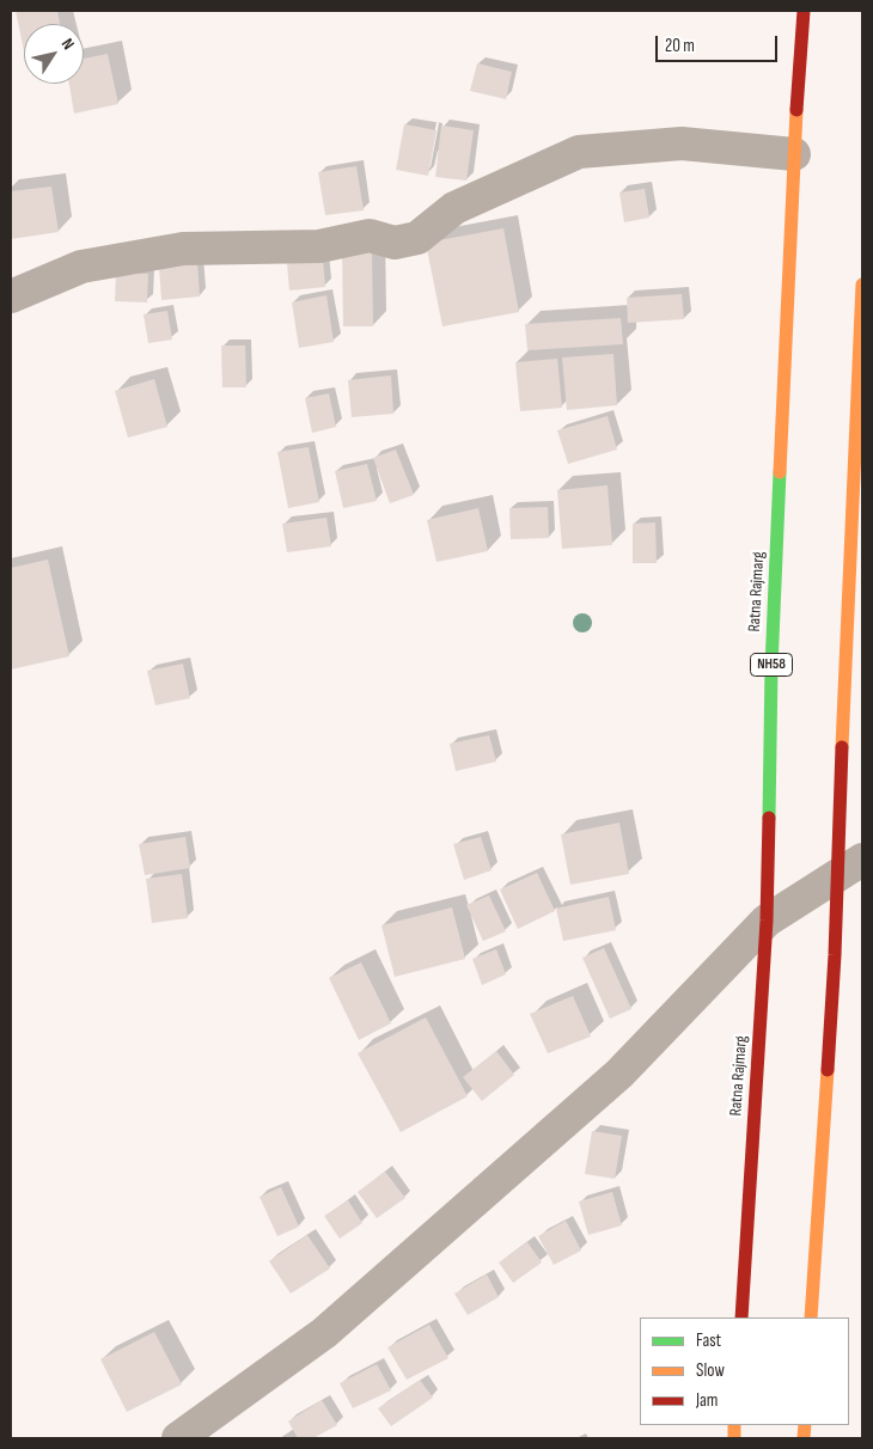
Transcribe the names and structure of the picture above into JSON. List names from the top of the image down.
{
  "streets": {
    "main road": ["Ratna Rajmarg", "NH58"]
  },
  "legend": ["Fast", "Slow", "Jam"],
  "scale_bar": "20 m",
  "north": "top right"
}
